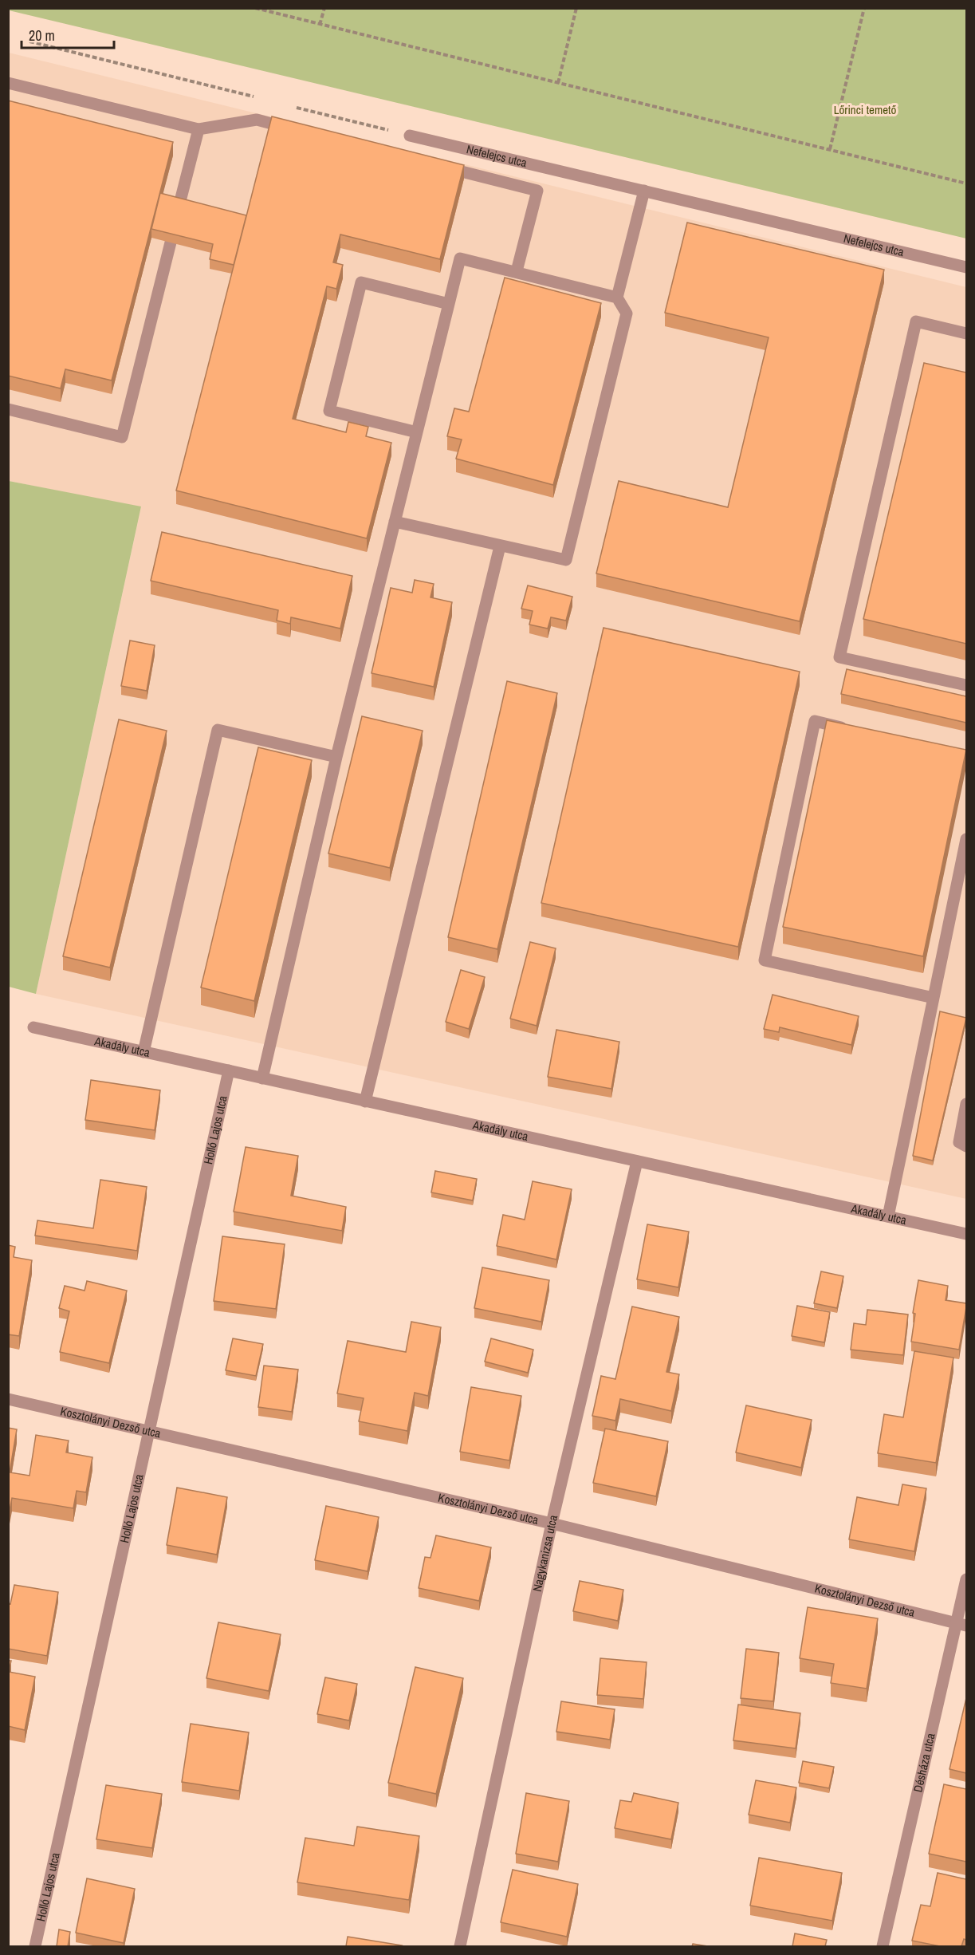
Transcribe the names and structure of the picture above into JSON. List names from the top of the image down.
{
  "streets": {
    "street": [
      "Nefelejcs utca",
      "Akadály utca",
      "Holló Lajos utca",
      "Kosztolányi Dezső utca",
      "Nagykanizsa utca",
      "Désháza utca"
    ]
  },
  "crossings": [
    ["Akadály utca", "Holló Lajos utca"],
    ["Akadály utca", "Nagykanizsa utca"],
    ["Holló Lajos utca", "Kosztolányi Dezső utca"],
    ["Kosztolányi Dezső utca", "Nagykanizsa utca"],
    ["Kosztolányi Dezső utca", "Désháza utca"]
  ],
  "parks": ["Lőrinci temető"],
  "scale_bar": "20 m"
}
